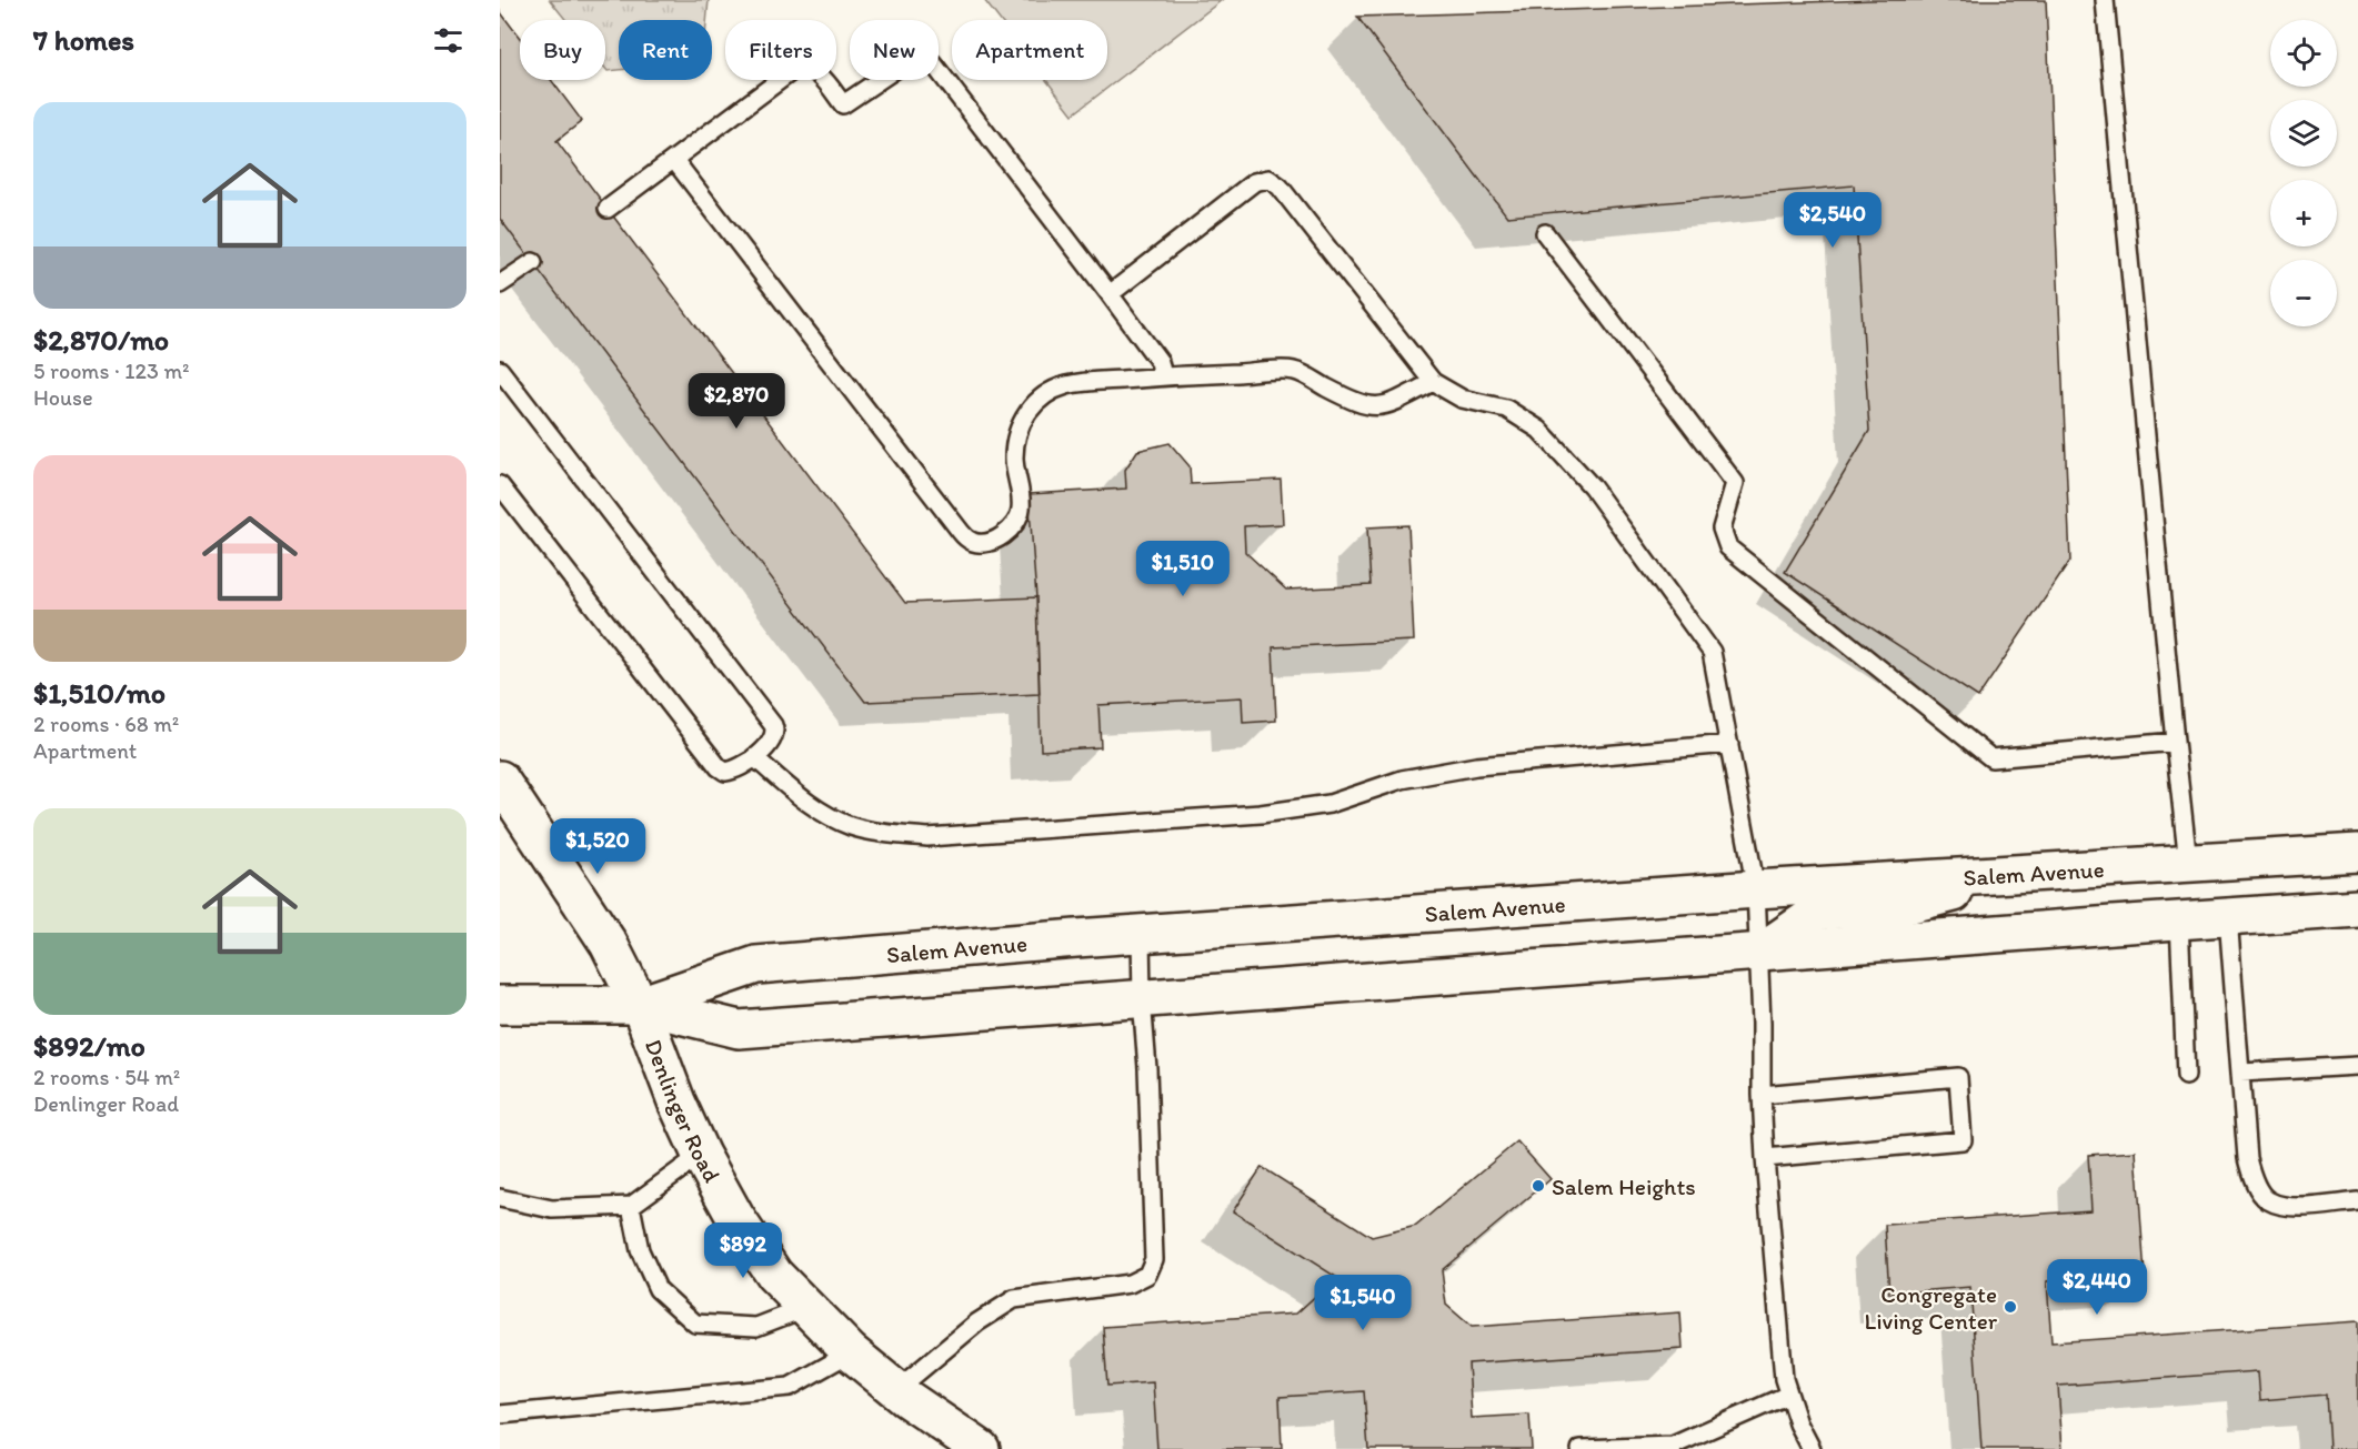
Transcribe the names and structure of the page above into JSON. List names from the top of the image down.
{
  "streets": {
    "main road": ["Salem Avenue", "Denlinger Road"]
  },
  "crossings": [
    ["Salem Avenue", "Denlinger Road"]
  ],
  "places": ["Salem Heights", "Congregate Living Center"],
  "page": {
    "heading": "7 homes",
    "map_buttons": ["+", "−"],
    "chip": [
      "Buy",
      "Rent",
      "Filters",
      "New",
      "Apartment"
    ],
    "list": [
      {
        "name": "$2,870/mo",
        "note": "5 rooms · 123 m² · House"
      },
      {
        "name": "$1,510/mo",
        "note": "2 rooms · 68 m² · Apartment"
      },
      {
        "name": "$892/mo",
        "note": "2 rooms · 54 m² · Denlinger Road"
      }
    ],
    "price": [
      "$2,540",
      "$2,870",
      "$1,510",
      "$1,520",
      "$892",
      "$2,440",
      "$1,540"
    ]
  }
}
